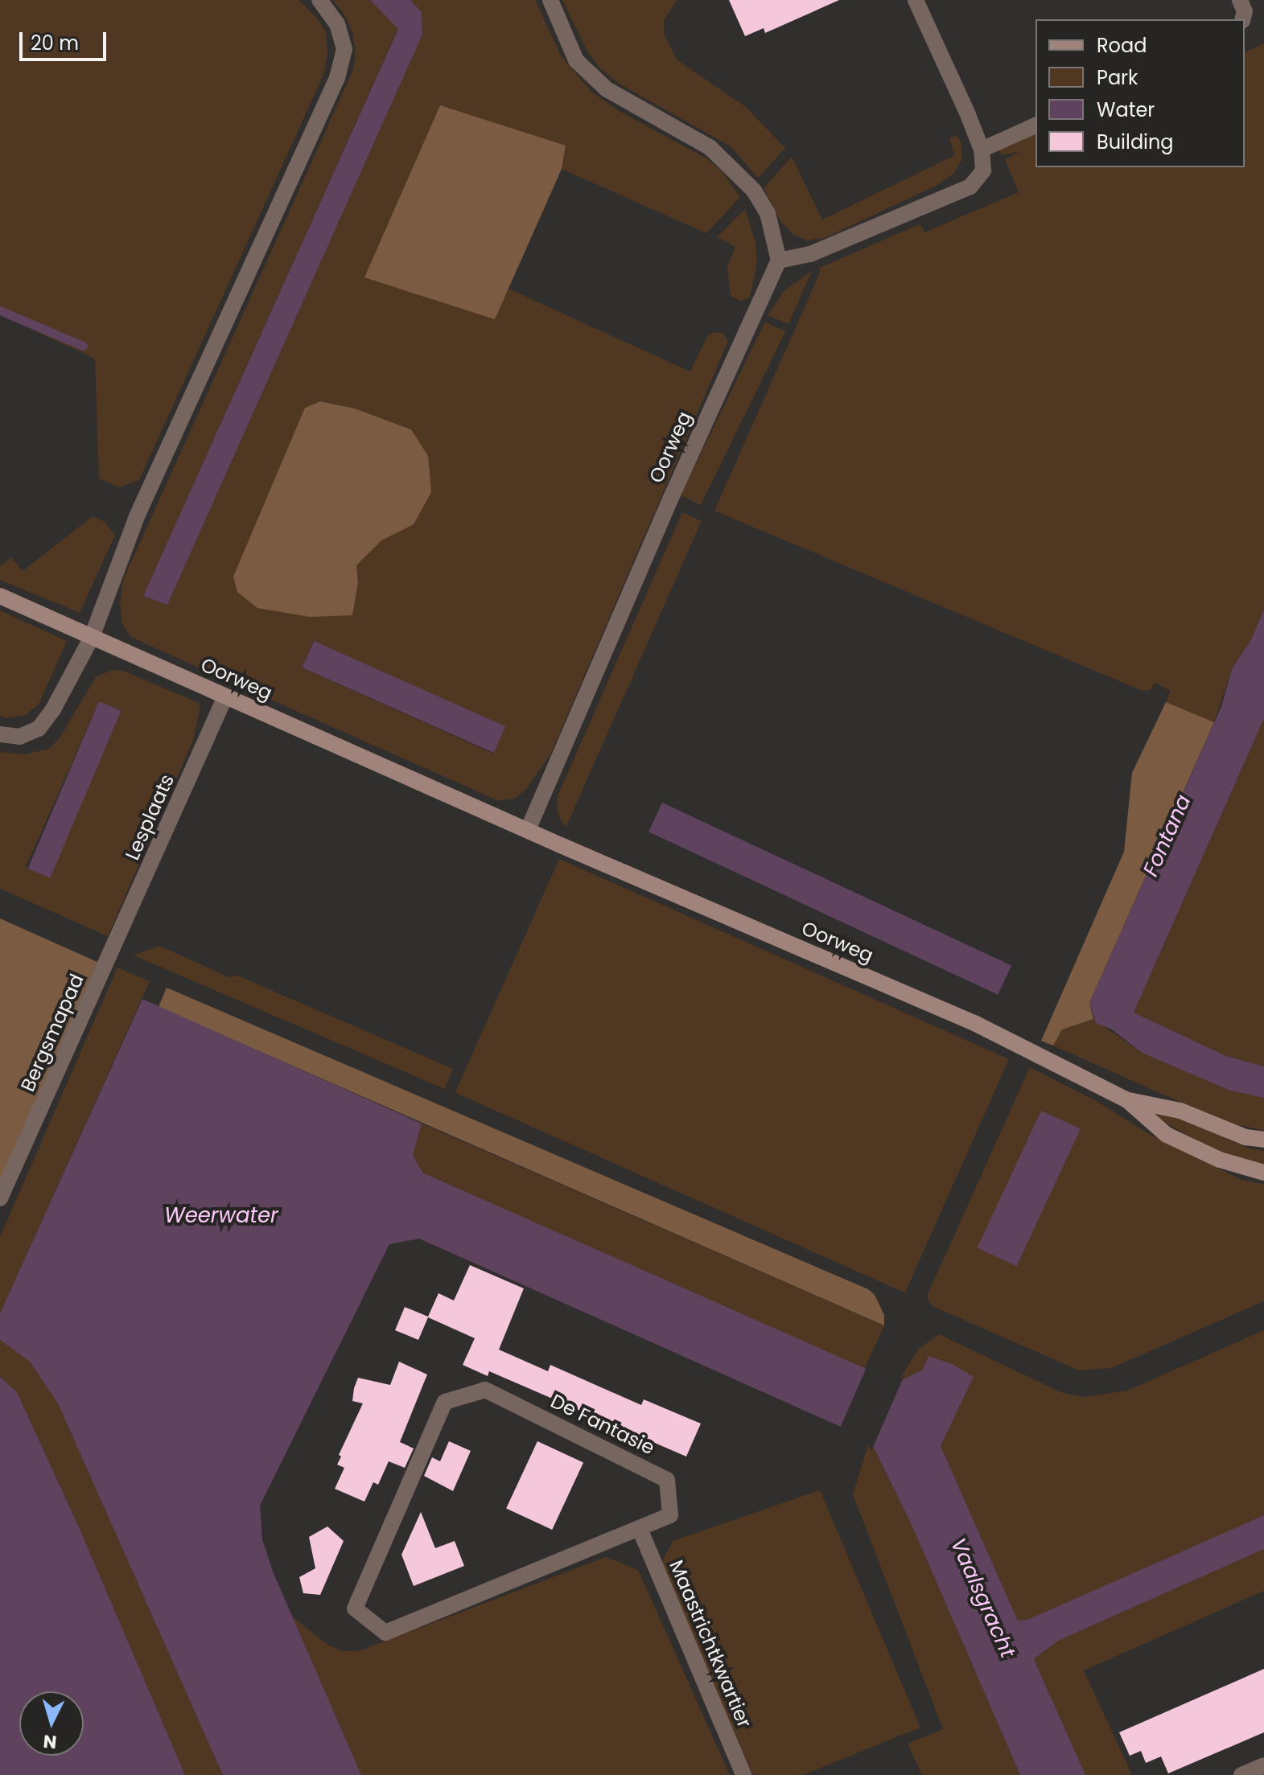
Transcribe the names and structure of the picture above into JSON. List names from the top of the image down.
{
  "streets": {
    "street": [
      "Oorweg",
      "Lesplaats",
      "Bergsmapad",
      "De Fantasie",
      "Maastrichtkwartier"
    ]
  },
  "crossings": [
    ["Oorweg", "Lesplaats"],
    ["Lesplaats", "Bergsmapad"],
    ["De Fantasie", "Maastrichtkwartier"]
  ],
  "water": ["Fontana", "Weerwater", "Vaalsgracht"],
  "legend": [
    "Road",
    "Park",
    "Water",
    "Building"
  ],
  "scale_bar": "20 m",
  "north": "bottom"
}
